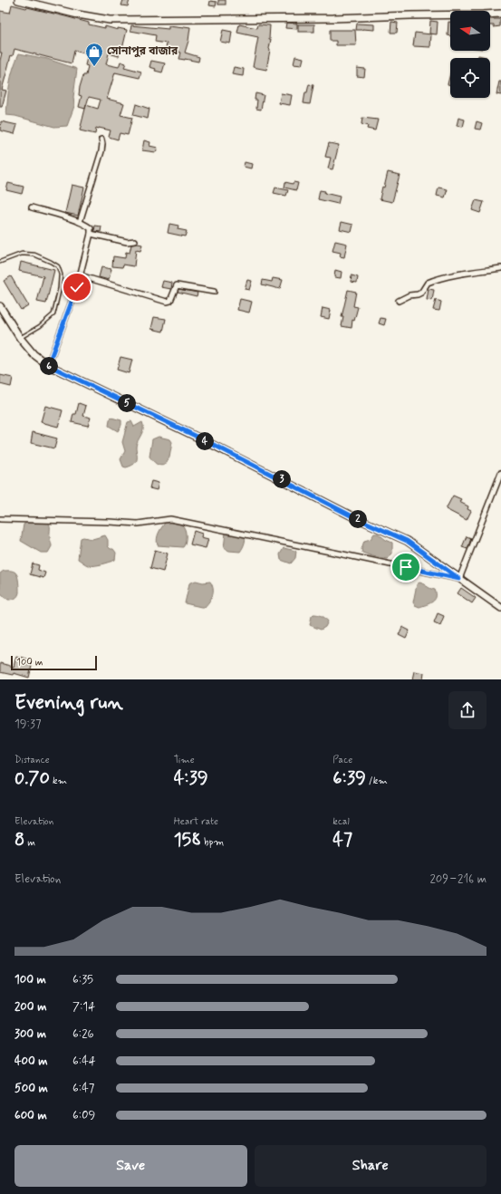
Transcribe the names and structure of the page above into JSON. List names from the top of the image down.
{
  "places": {
    "shop": ["সোনাপুর বাজার"]
  },
  "scale_bar": "100 m",
  "north": "left",
  "page": {
    "pins": [
      "6",
      "5",
      "4",
      "3",
      "2"
    ],
    "scale": "100 m",
    "heading": ["Evening run", "19:37"],
    "stats": [
      ["Distance", "0.70 km"],
      ["Time", "4:39"],
      ["Pace", "6:39 /km"],
      ["Elevation", "8 m"],
      ["Heart rate", "158 bpm"],
      ["kcal", "47"]
    ],
    "chart": ["Elevation", "209–216 m"],
    "list": [
      {
        "name": "100 m",
        "note": "6:35"
      },
      {
        "name": "200 m",
        "note": "7:14"
      },
      {
        "name": "300 m",
        "note": "6:26"
      },
      {
        "name": "400 m",
        "note": "6:44"
      },
      {
        "name": "500 m",
        "note": "6:47"
      },
      {
        "name": "600 m",
        "note": "6:09"
      }
    ],
    "buttons": ["Save", "Share"]
  }
}
